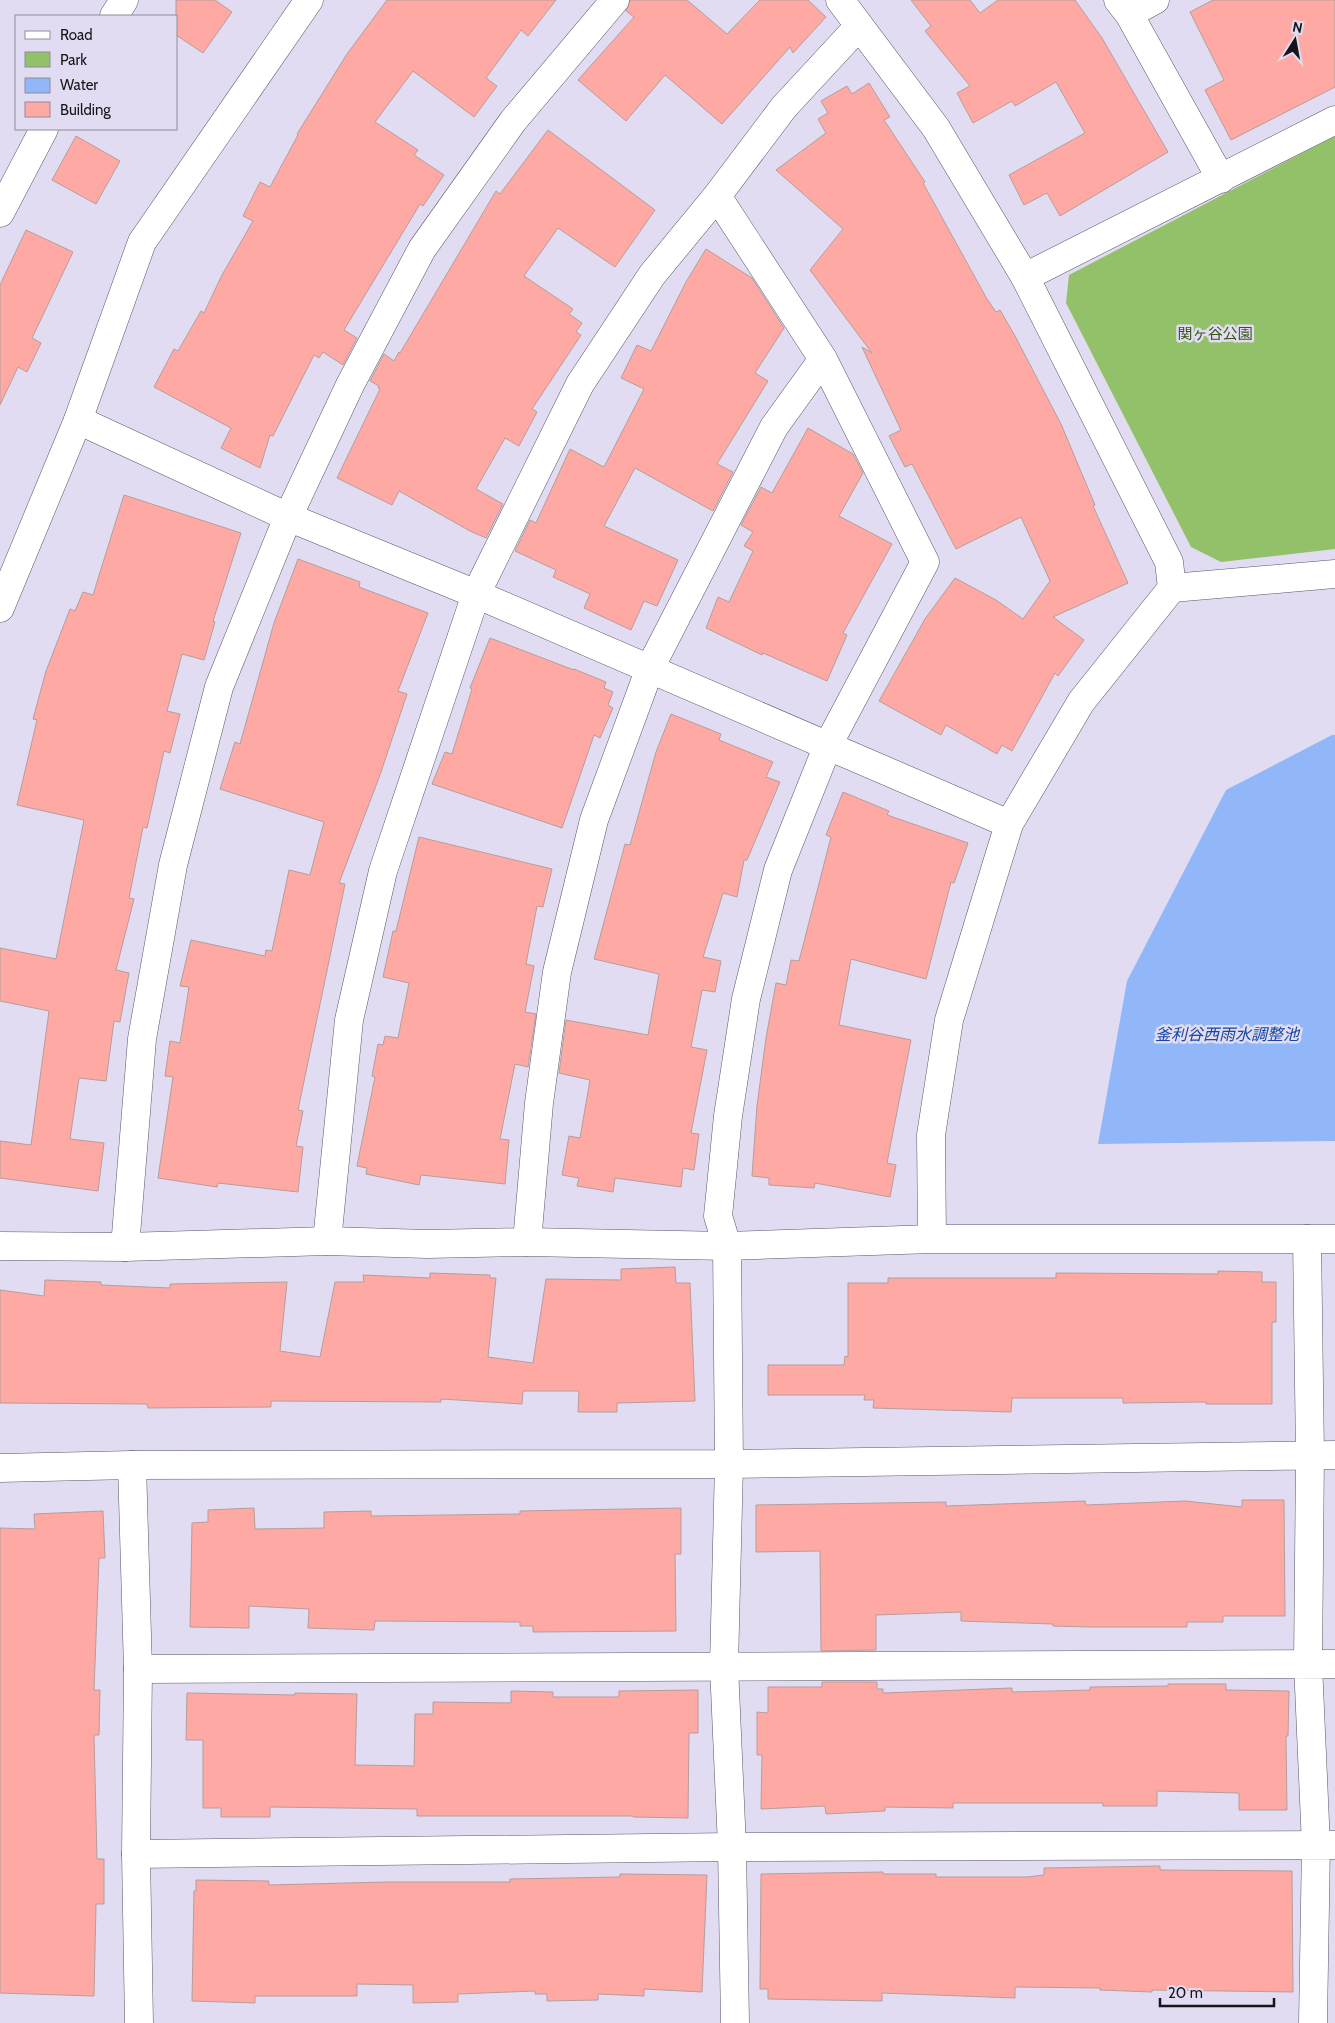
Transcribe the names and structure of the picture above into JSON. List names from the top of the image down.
{
  "water": ["釜利谷西雨水調整池"],
  "parks": ["関ヶ谷公園"],
  "legend": [
    "Road",
    "Park",
    "Water",
    "Building"
  ],
  "scale_bar": "20 m",
  "north": "top"
}
